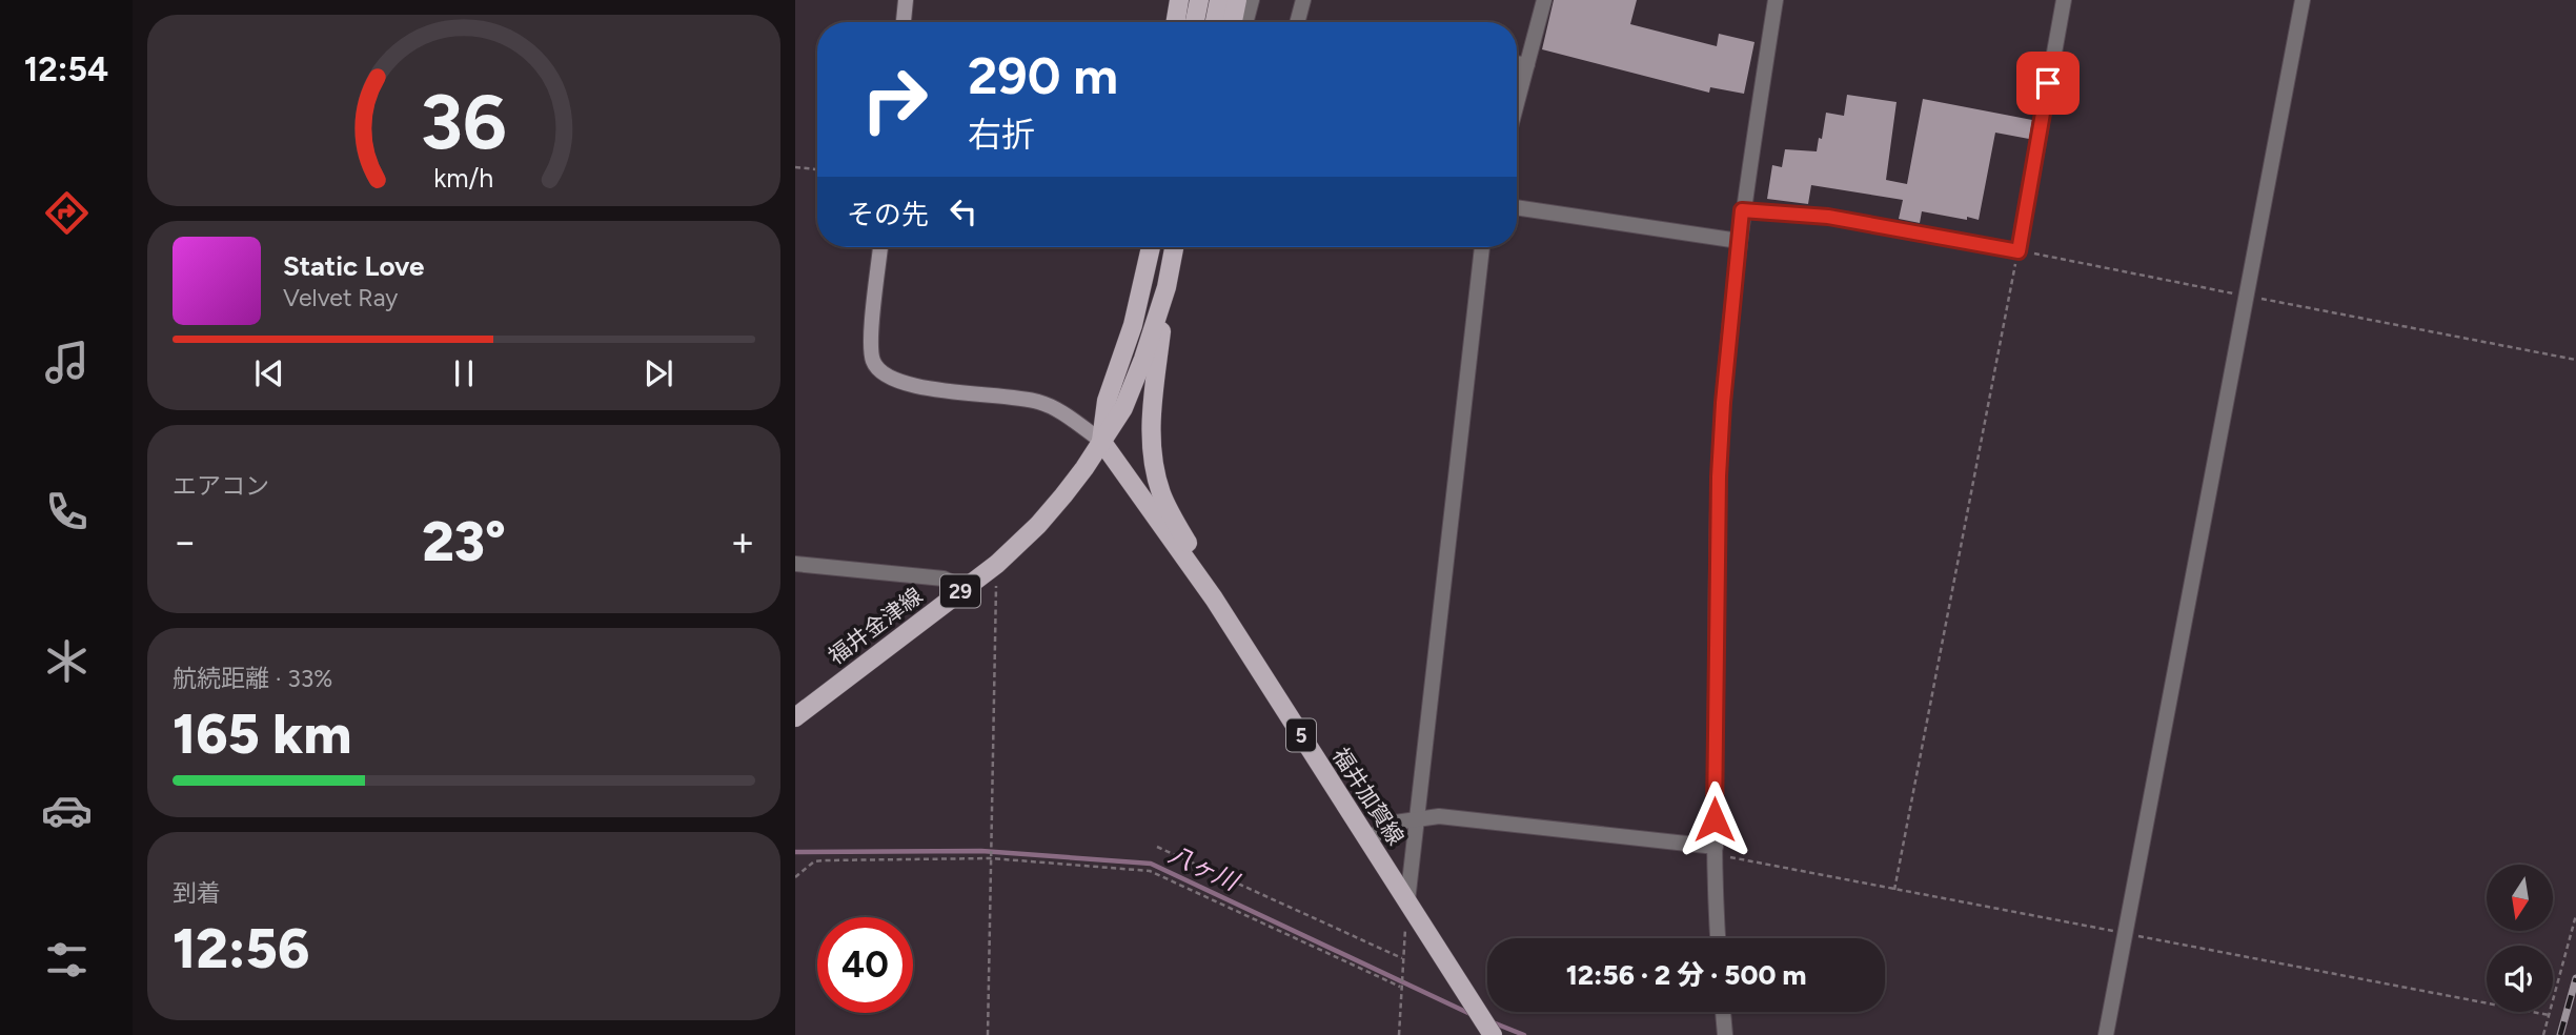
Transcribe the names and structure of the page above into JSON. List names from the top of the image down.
{
  "streets": {
    "main road": [
      "29",
      "福井金津線",
      "5",
      "福井加賀線"
    ]
  },
  "crossings": [
    ["福井金津線", "福井加賀線"]
  ],
  "water": ["八ヶ川"],
  "north": "bottom",
  "page": {
    "tabs": "12:54",
    "turn": ["290 m", "右折"],
    "then": "その先",
    "song": ["Static Love", "Velvet Ray"],
    "tile": [
      "エアコン",
      ["航続距離 · 33%", "165 km"],
      ["到着", "12:56"]
    ],
    "heat": ["−", "23°", "+"],
    "limit": "40",
    "trip": "12:56 · 2 分 · 500 m",
    "gauge": ["36", "km/h"]
  }
}
